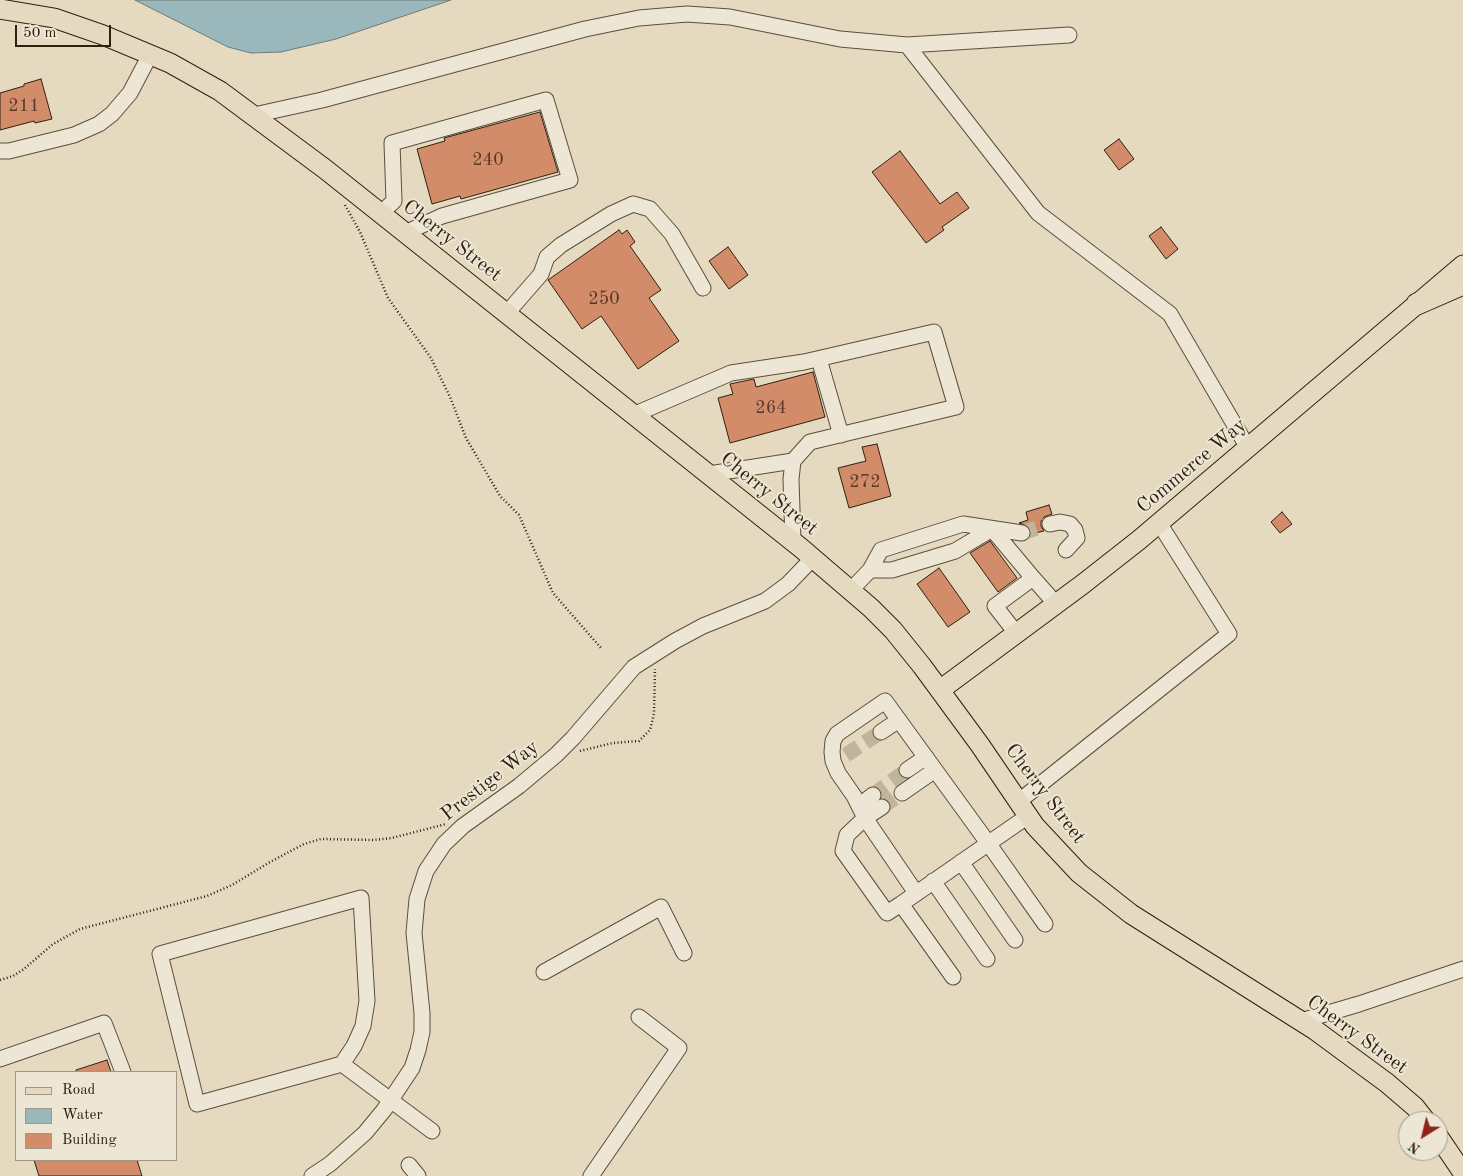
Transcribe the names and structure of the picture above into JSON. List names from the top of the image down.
{
  "streets": {
    "main road": ["Cherry Street", "Commerce Way"],
    "street": ["Prestige Way"]
  },
  "crossings": [
    ["Cherry Street", "Commerce Way"],
    ["Cherry Street", "Prestige Way"]
  ],
  "house_numbers": [
    "211",
    "240",
    "250",
    "264",
    "272"
  ],
  "legend": ["Road", "Water", "Building"],
  "scale_bar": "50 m",
  "north": "bottom left"
}
